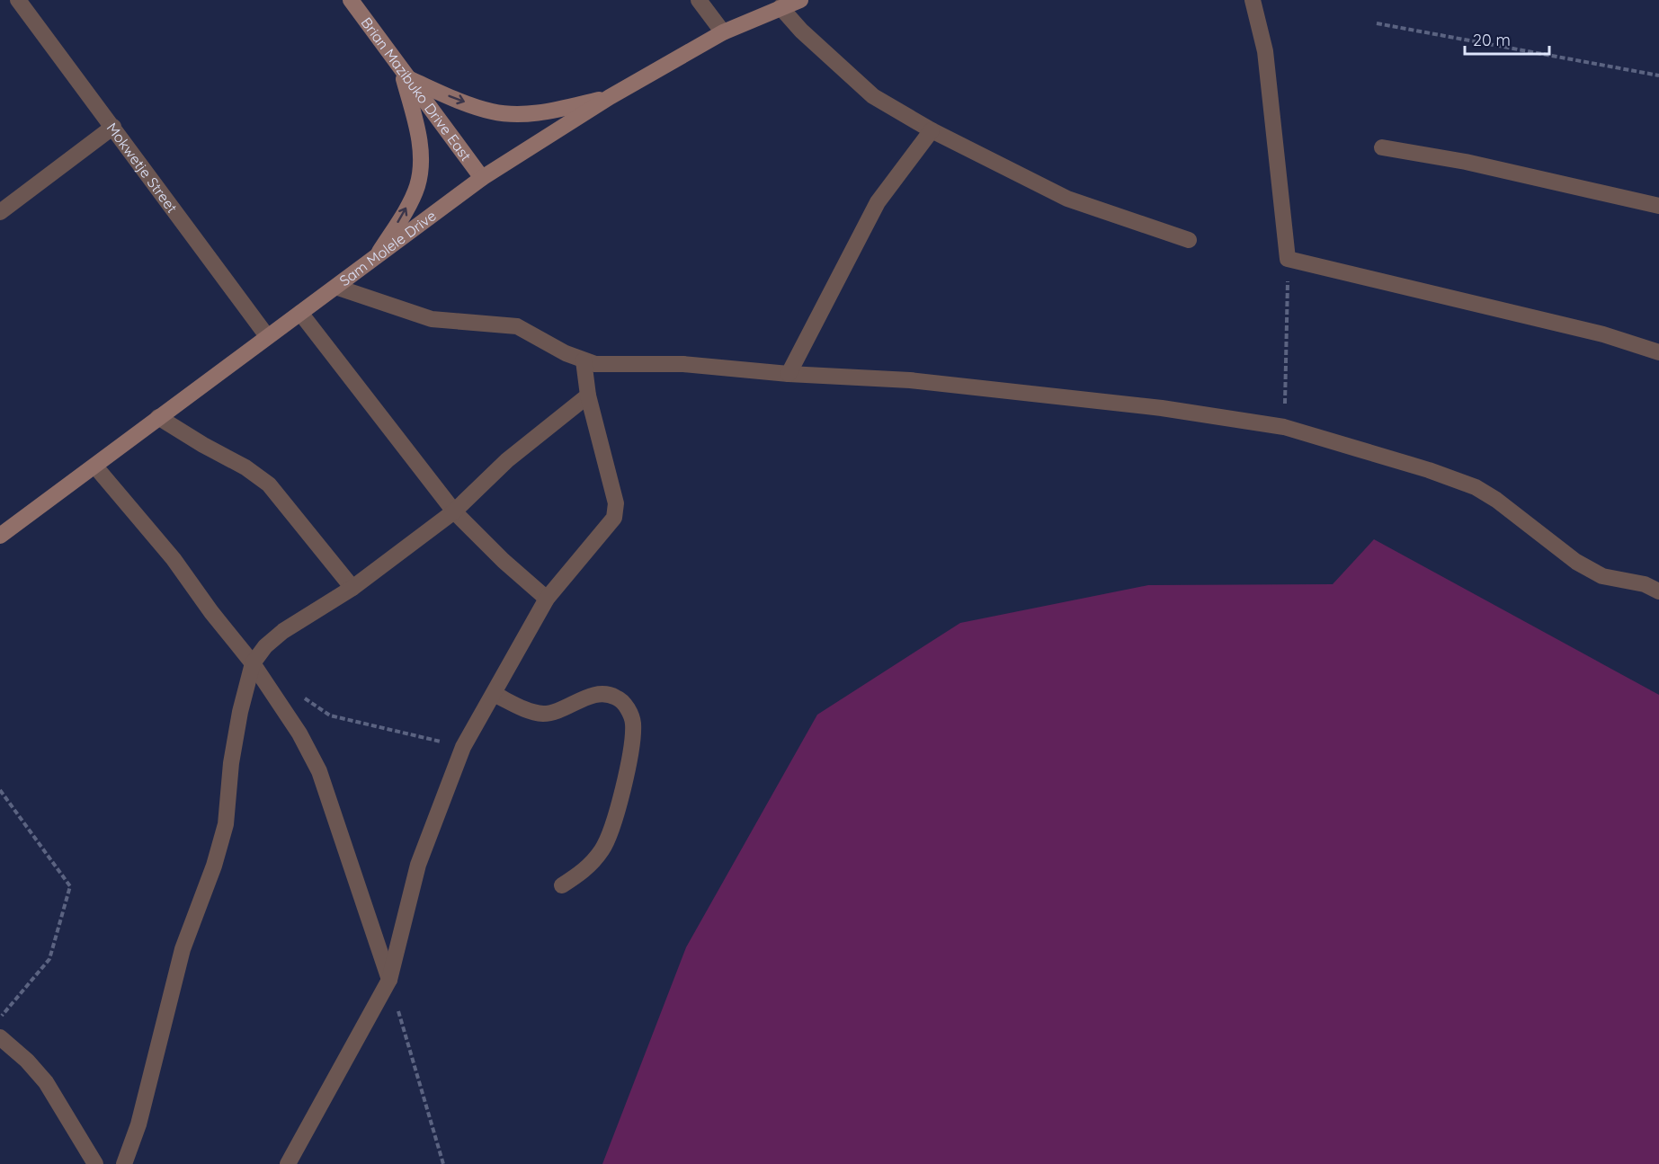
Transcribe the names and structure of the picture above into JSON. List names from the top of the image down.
{
  "streets": {
    "street": ["Brian Mazibuko Drive East", "Mokwetje Street", "Sam Molele Drive"]
  },
  "crossings": [
    ["Brian Mazibuko Drive East", "Sam Molele Drive"],
    ["Mokwetje Street", "Sam Molele Drive"]
  ],
  "scale_bar": "20 m"
}
